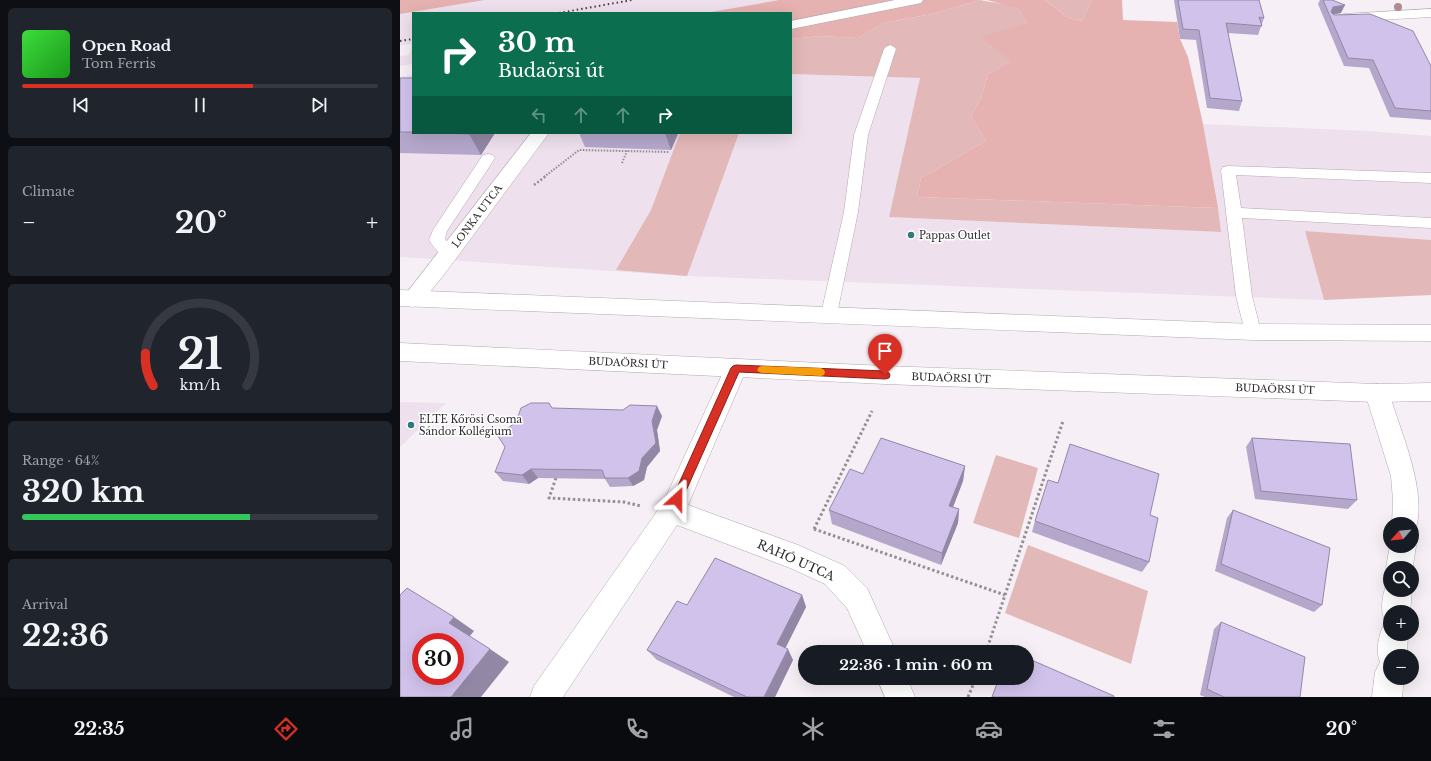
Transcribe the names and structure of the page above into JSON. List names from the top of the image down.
{
  "streets": {
    "main road": ["LONKA UTCA", "BUDAÖRSI ÚT", "RAHÓ UTCA"]
  },
  "places": ["Pappas Outlet", "ELTE Kőrösi Csoma Sándor Kollégium"],
  "north": "bottom left",
  "page": {
    "turn": ["30 m", "Budaörsi út"],
    "song": ["Open Road", "Tom Ferris"],
    "tile": [
      "Climate",
      ["Range · 64%", "320 km"],
      ["Arrival", "22:36"]
    ],
    "heat": ["−", "20°", "+"],
    "map_buttons": ["+", "−"],
    "limit": "30",
    "trip": "22:36 · 1 min · 60 m",
    "tabs": ["22:35", "20°"],
    "gauge": ["21", "km/h"]
  }
}
